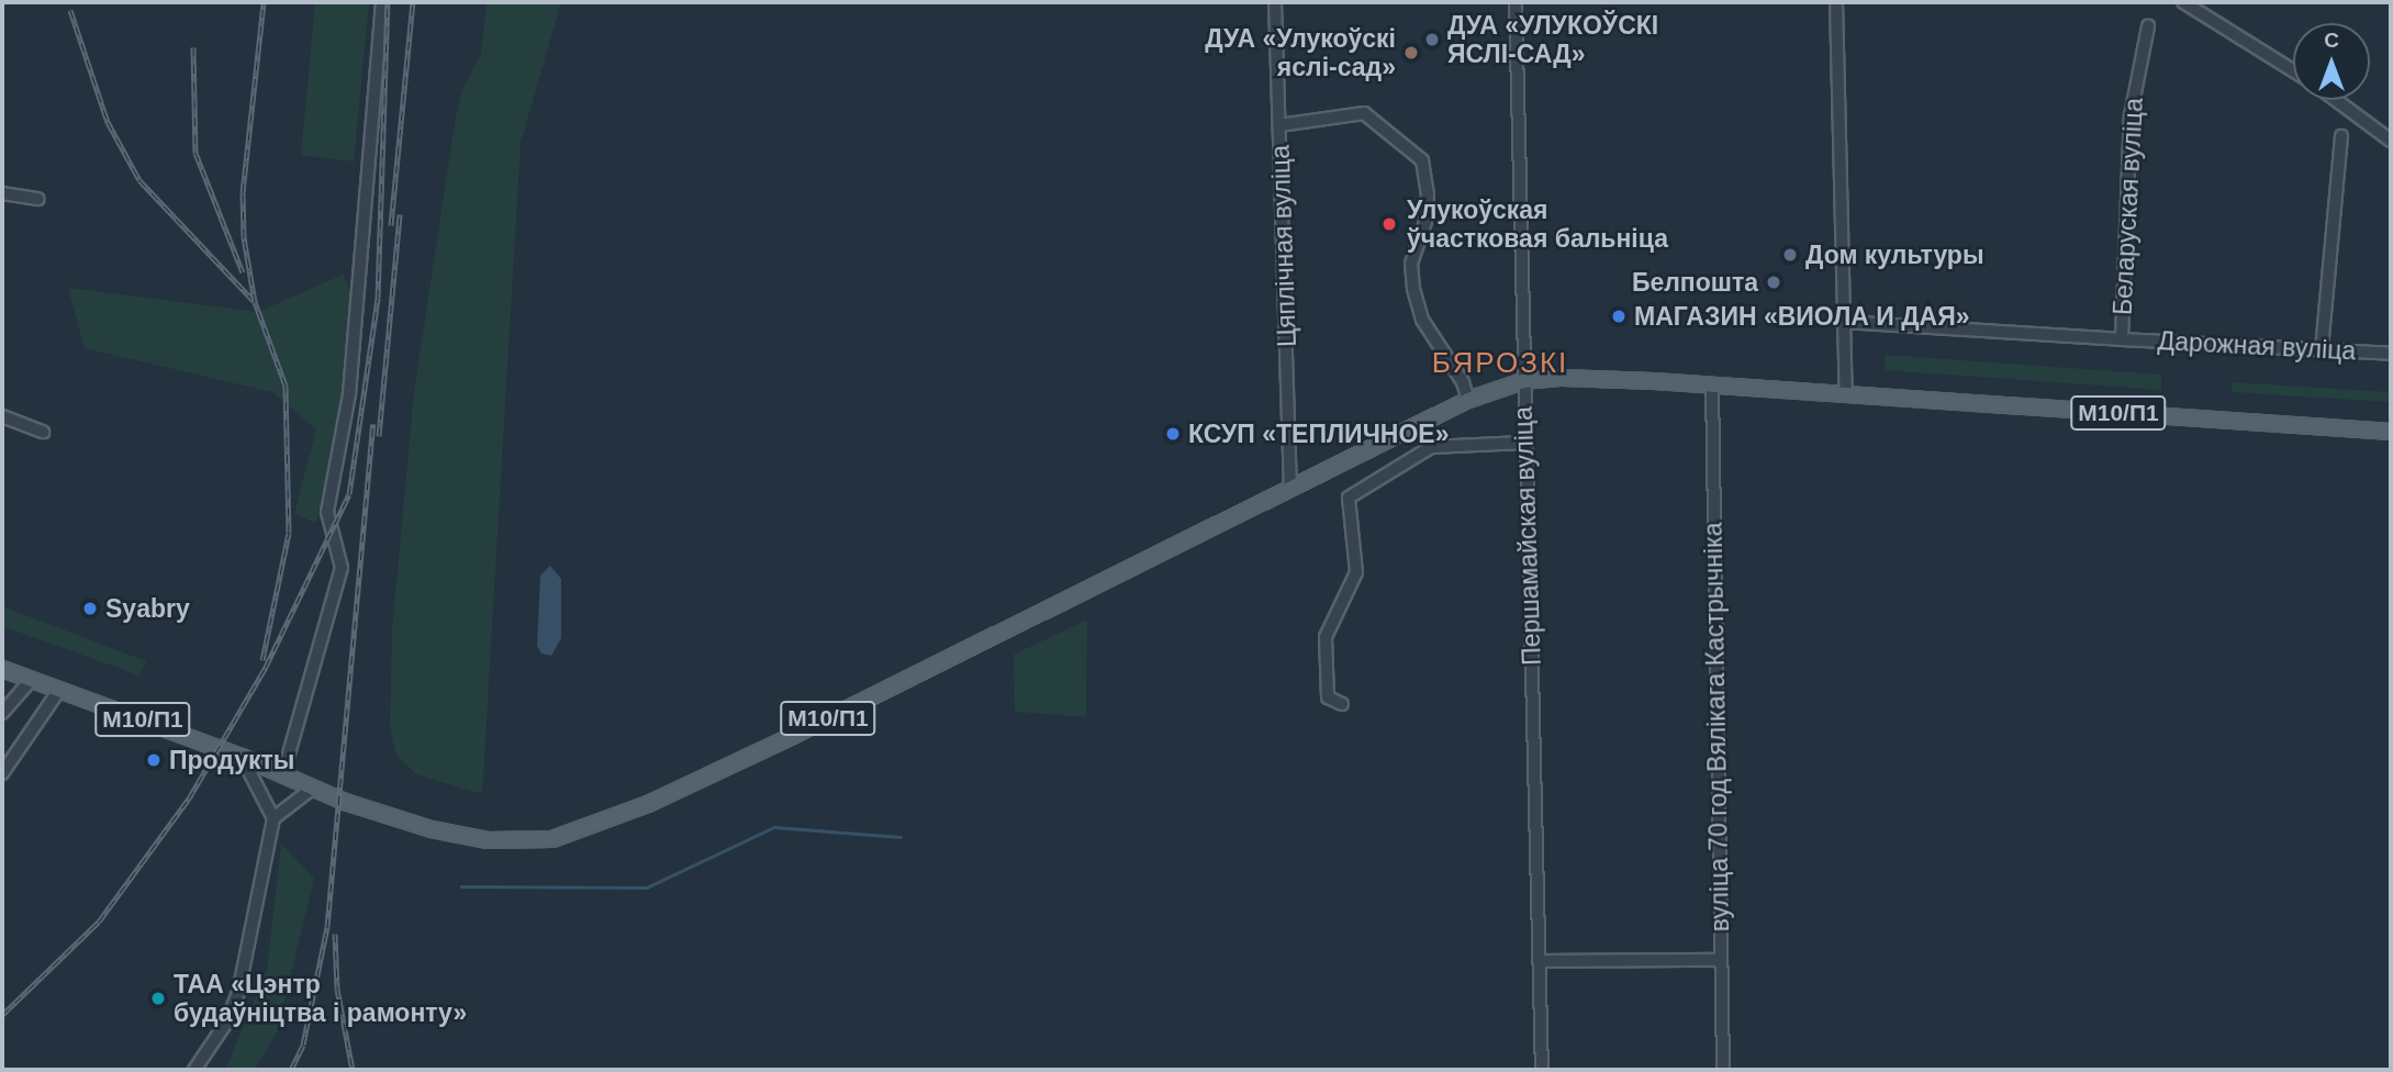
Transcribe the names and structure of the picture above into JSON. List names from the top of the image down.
{
  "streets": {
    "main road": ["М10/П1"],
    "street": [
      "Беларуская вуліца",
      "Цяплічная вуліца",
      "Дарожная вуліца",
      "Першамайская вуліца",
      "вуліца 70 год Вялікага Кастрычніка"
    ]
  },
  "crossings": [
    ["Беларуская вуліца", "Дарожная вуліца"],
    ["Цяплічная вуліца", "М10/П1"],
    ["М10/П1", "Першамайская вуліца"],
    ["М10/П1", "вуліца 70 год Вялікага Кастрычніка"]
  ],
  "districts": ["БЯРОЗКІ"],
  "places": [
    "ДУА «УЛУКОЎСКІ ЯСЛІ-САД»",
    "ДУА «Улукоўскі яслі-сад»",
    "Улукоўская ўчастковая бальніца",
    "Дом культуры",
    "Белпошта",
    "МАГАЗИН «ВИОЛА И ДАЯ»",
    "КСУП «ТЕПЛИЧНОЕ»",
    "Syabry",
    "Продукты",
    "ТАА «Цэнтр будаўніцтва і рамонту»"
  ],
  "north": "top"
}
